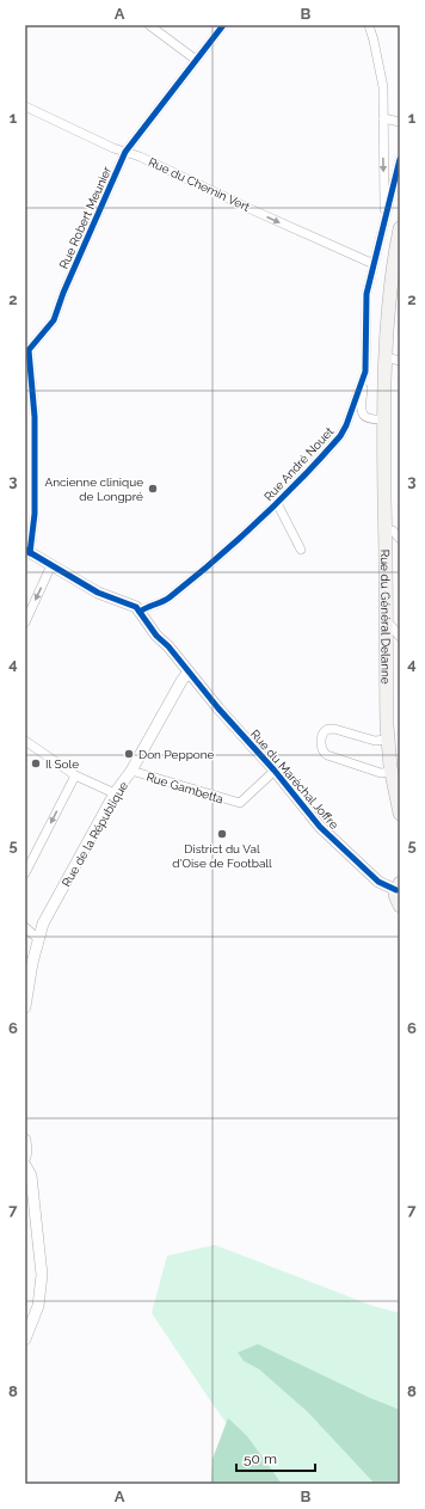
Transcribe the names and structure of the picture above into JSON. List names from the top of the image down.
{
  "streets": {
    "main road": ["Rue du Général Delanne"],
    "street": [
      "Rue du Chemin Vert",
      "Rue Robert Meunier",
      "Rue André Nouet",
      "Rue du Maréchal Joffre",
      "Rue Gambetta",
      "Rue de la République"
    ]
  },
  "crossings": [
    ["Rue du Chemin Vert", "Rue Robert Meunier"],
    ["Rue du Chemin Vert", "Rue André Nouet"],
    ["Rue André Nouet", "Rue du Maréchal Joffre"],
    ["Rue du Maréchal Joffre", "Rue Gambetta"],
    ["Rue du Maréchal Joffre", "Rue de la République"],
    ["Rue Gambetta", "Rue de la République"]
  ],
  "one_way": ["Rue du Chemin Vert"],
  "places": [
    "Ancienne clinique de Longpré",
    "Don Peppone",
    "Il Sole",
    "District du Val d'Oise de Football"
  ],
  "scale_bar": "50 m",
  "grid": {
    "columns": ["A", "B"],
    "rows": [
      "1",
      "2",
      "3",
      "4",
      "5",
      "6",
      "7",
      "8"
    ]
  }
}
